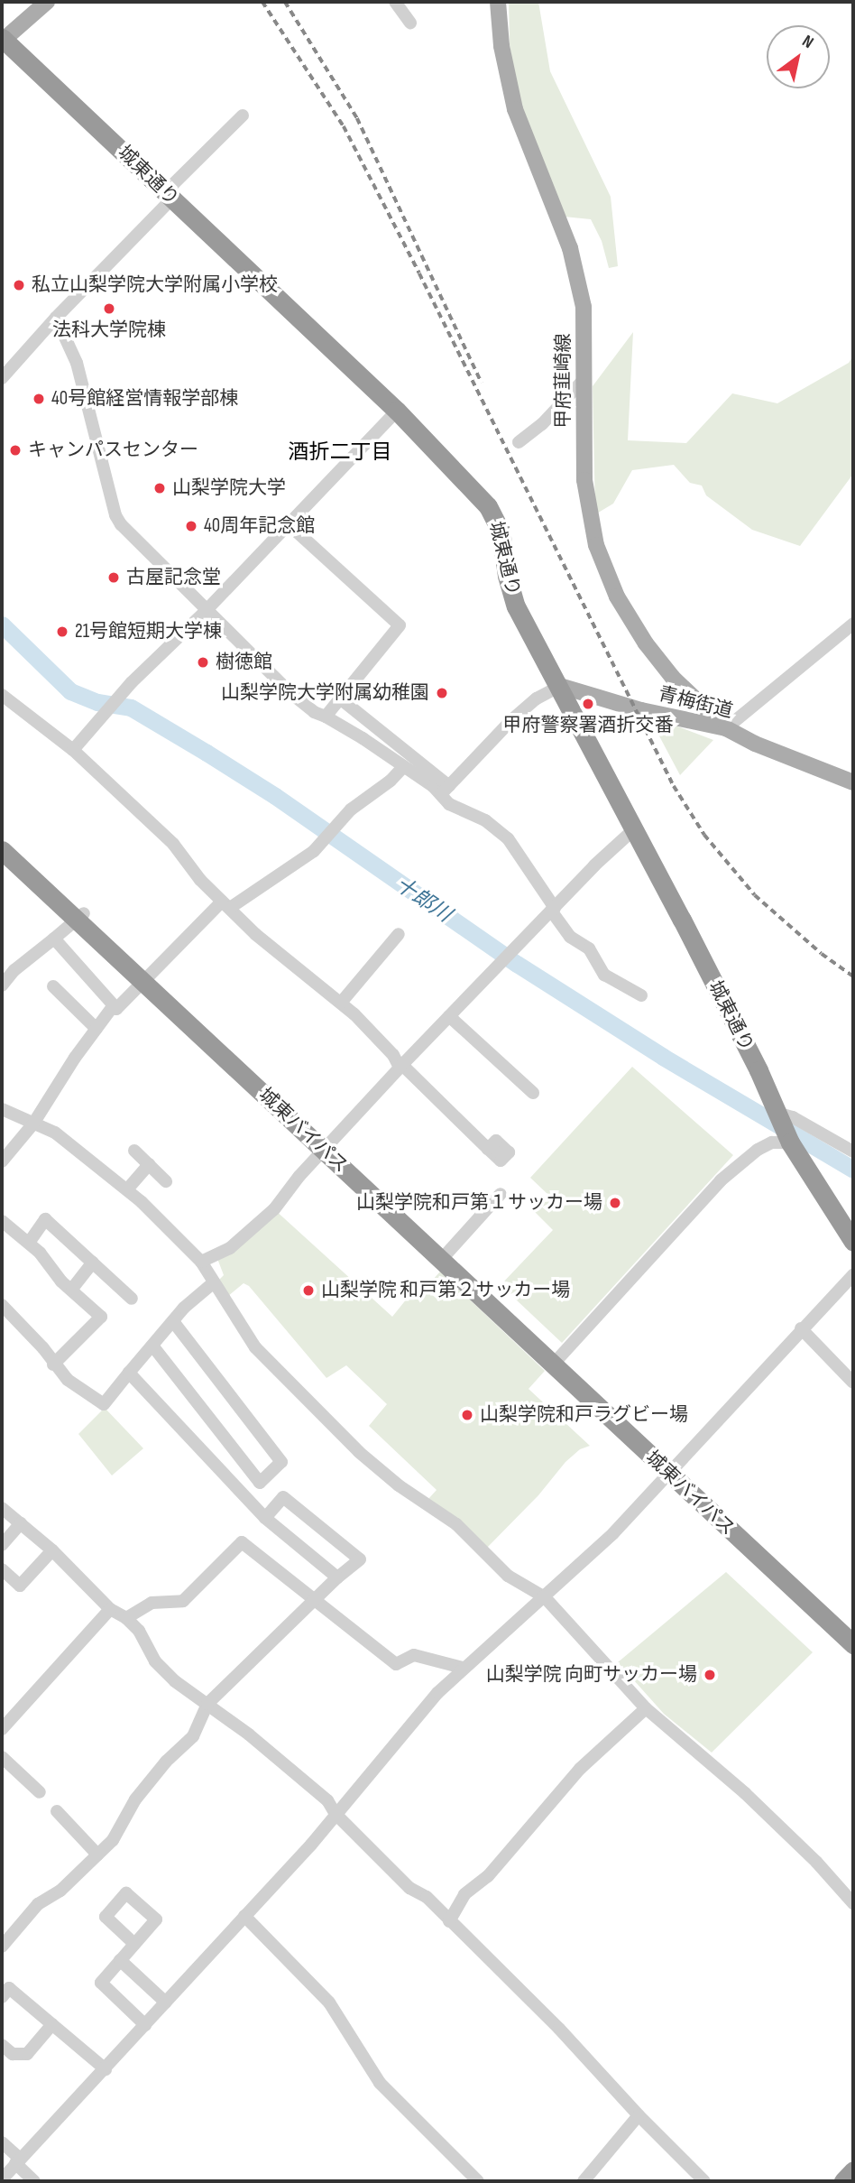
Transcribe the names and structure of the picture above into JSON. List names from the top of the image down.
{
  "streets": {
    "highway": ["城東通り", "城東バイパス"],
    "main road": ["甲府韮崎線", "青梅街道"]
  },
  "crossings": [
    ["城東通り", "青梅街道"],
    ["甲府韮崎線", "青梅街道"]
  ],
  "districts": ["酒折二丁目"],
  "water": ["十郎川"],
  "places": [
    "私立山梨学院大学附属小学校",
    "法科大学院棟",
    "40号館経営情報学部棟",
    "キャンパスセンター",
    "山梨学院大学",
    "40周年記念館",
    "古屋記念堂",
    "21号館短期大学棟",
    "樹徳館",
    "山梨学院大学附属幼稚園",
    "甲府警察署酒折交番",
    "山梨学院和戸第１サッカー場",
    "山梨学院 和戸第２サッカー場",
    "山梨学院和戸ラグビー場",
    "山梨学院 向町サッカー場"
  ],
  "north": "top right"
}
